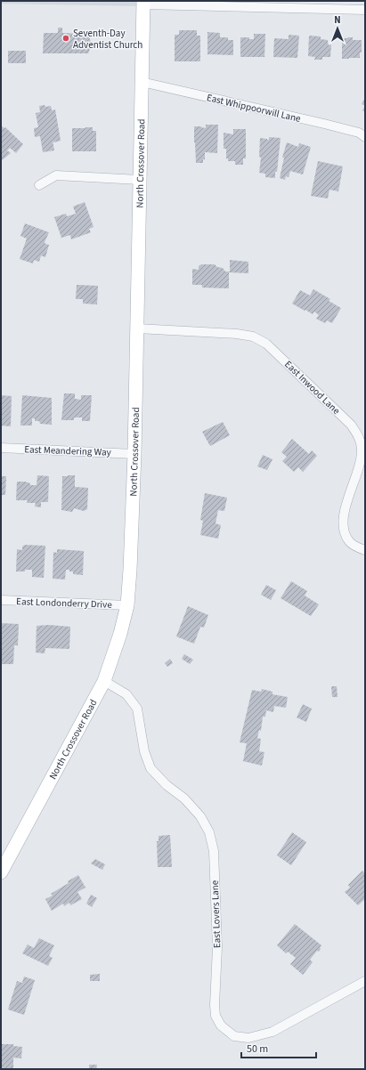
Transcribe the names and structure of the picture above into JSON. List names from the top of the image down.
{
  "streets": {
    "main road": ["North Crossover Road"],
    "street": [
      "East Whippoorwill Lane",
      "East Inwood Lane",
      "East Meandering Way",
      "East Londonderry Drive",
      "East Lovers Lane"
    ]
  },
  "crossings": [
    ["East Whippoorwill Lane", "North Crossover Road"],
    ["North Crossover Road", "East Inwood Lane"],
    ["North Crossover Road", "East Meandering Way"],
    ["North Crossover Road", "East Londonderry Drive"],
    ["North Crossover Road", "East Lovers Lane"]
  ],
  "places": ["Seventh-Day Adventist Church"],
  "scale_bar": "50 m",
  "north": "top"
}
